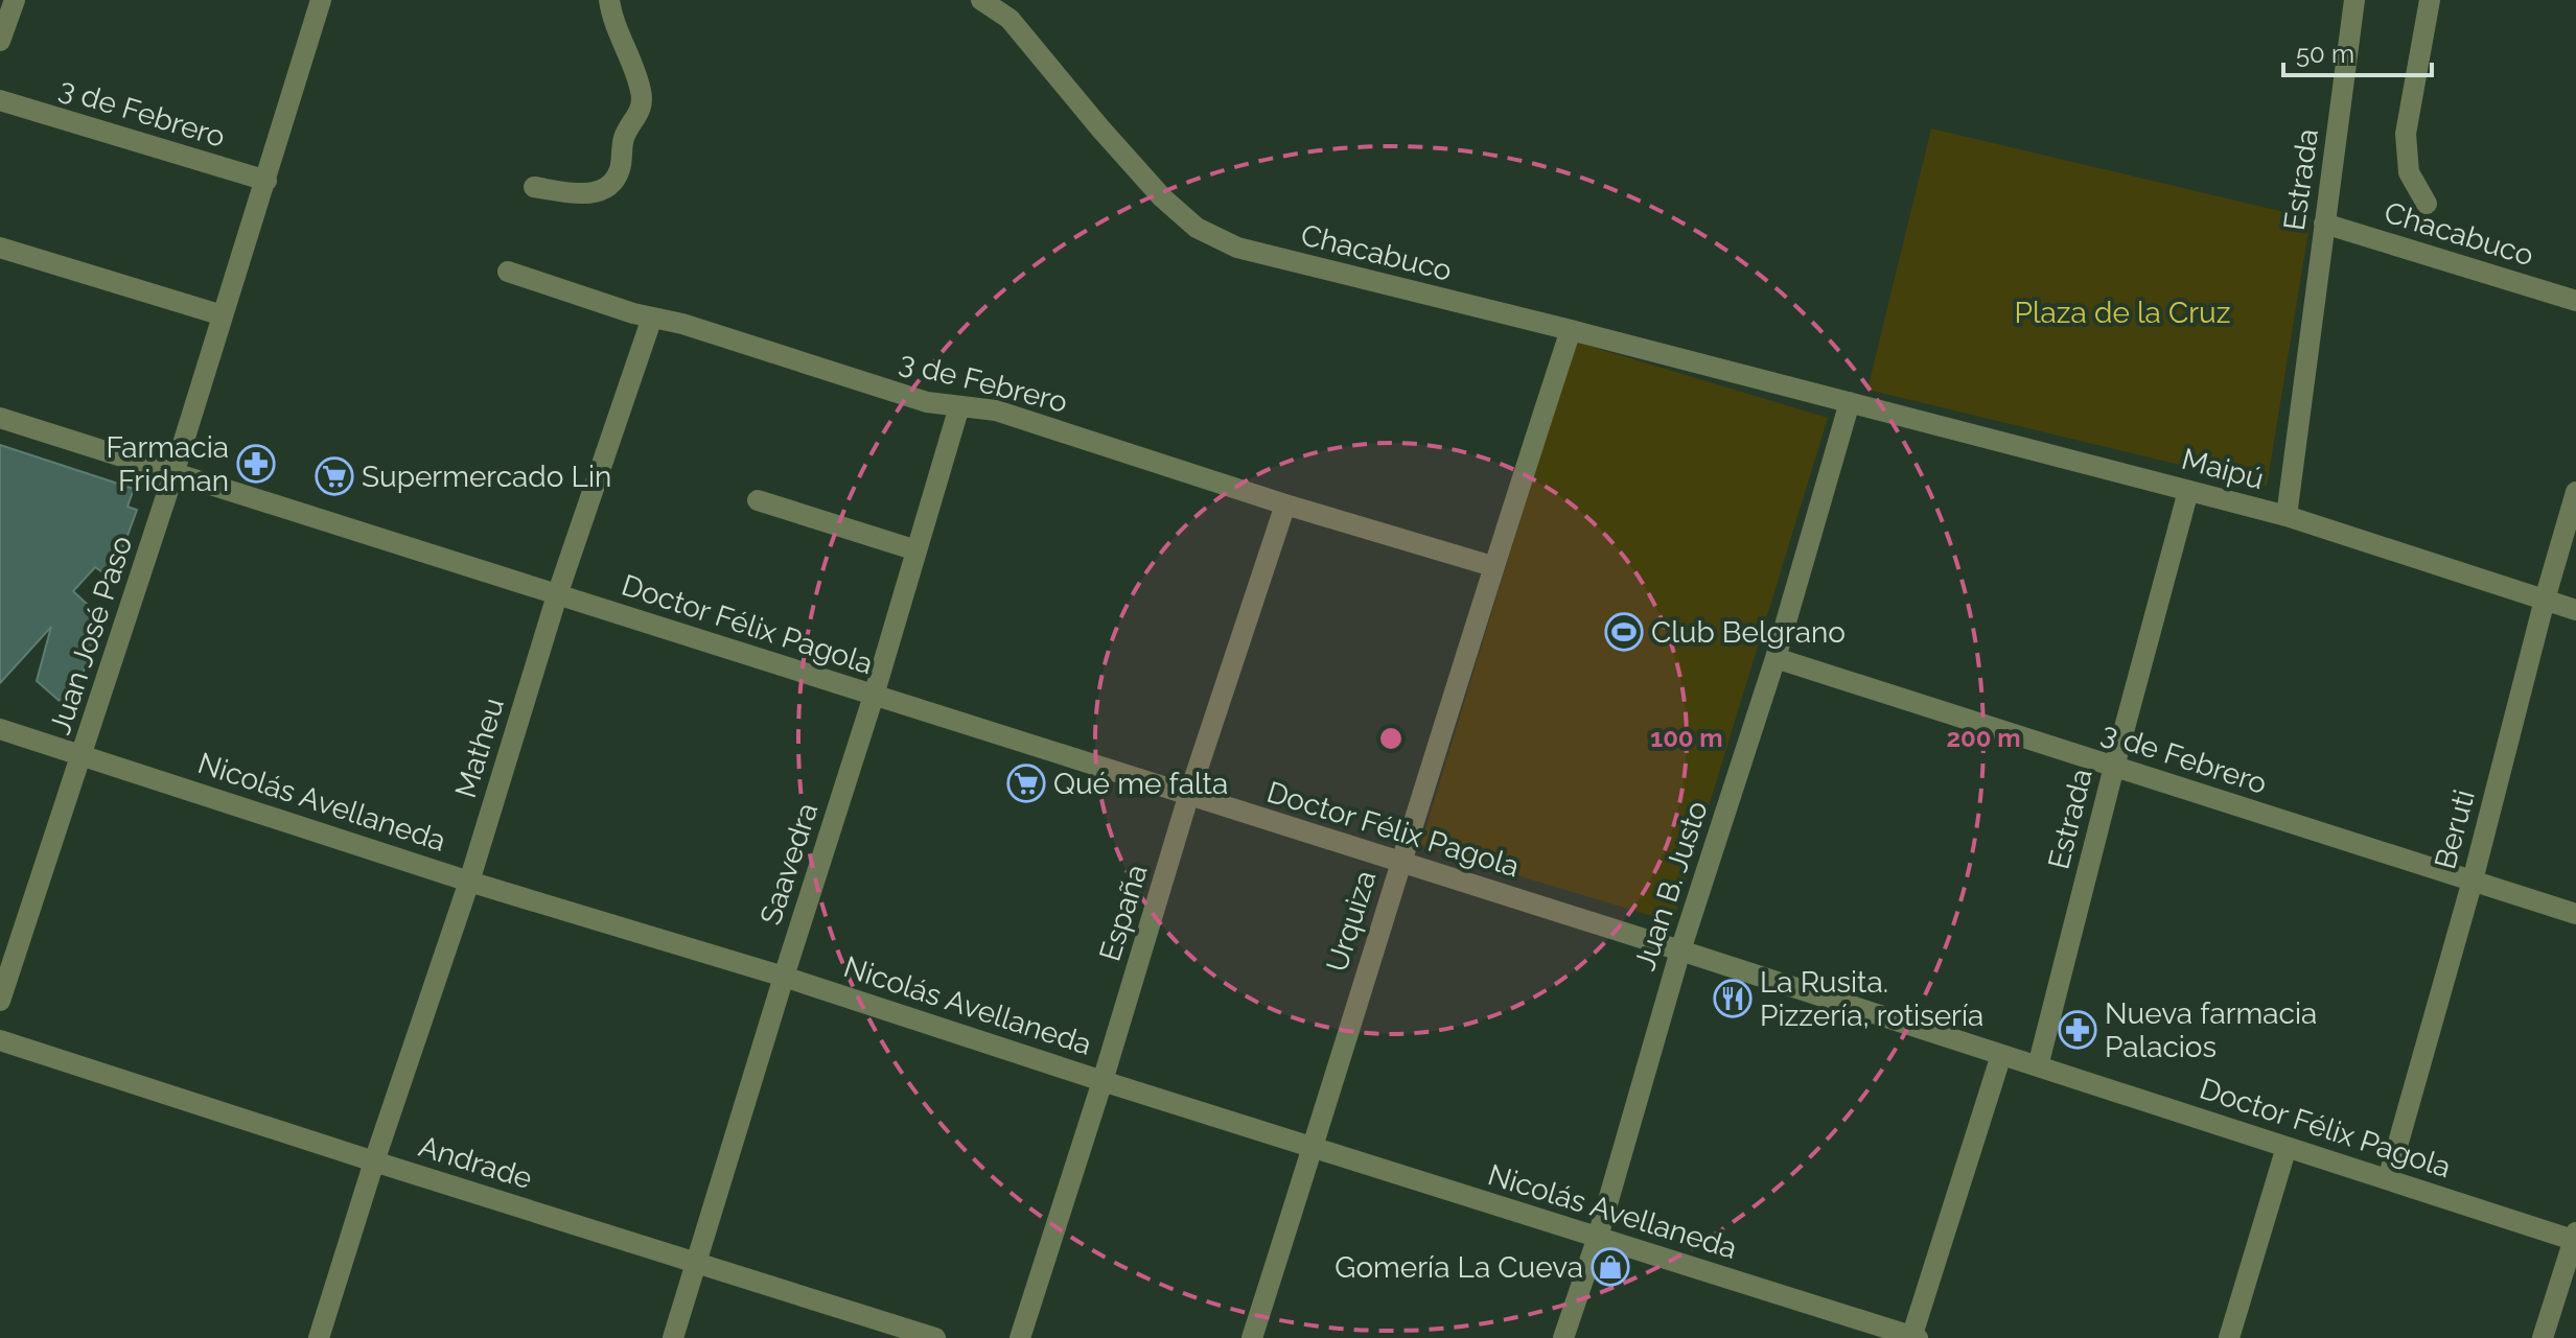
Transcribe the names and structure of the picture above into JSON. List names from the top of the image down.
{
  "streets": {
    "street": [
      "3 de Febrero",
      "Estrada",
      "Chacabuco",
      "Maipú",
      "Doctor Félix Pagola",
      "Juan José Paso",
      "Matheu",
      "Nicolás Avellaneda",
      "Beruti",
      "Saavedra",
      "Juan B. Justo",
      "España",
      "Urquiza",
      "Andrade"
    ]
  },
  "crossings": [
    ["3 de Febrero", "Estrada"],
    ["3 de Febrero", "Juan José Paso"],
    ["3 de Febrero", "Matheu"],
    ["3 de Febrero", "Beruti"],
    ["3 de Febrero", "Saavedra"],
    ["3 de Febrero", "Juan B. Justo"],
    ["3 de Febrero", "España"],
    ["3 de Febrero", "Urquiza"],
    ["Estrada", "Chacabuco"],
    ["Estrada", "Maipú"],
    ["Estrada", "Doctor Félix Pagola"],
    ["Chacabuco", "Maipú"],
    ["Chacabuco", "Juan B. Justo"],
    ["Chacabuco", "Urquiza"],
    ["Maipú", "Beruti"],
    ["Maipú", "Juan B. Justo"],
    ["Doctor Félix Pagola", "Juan José Paso"],
    ["Doctor Félix Pagola", "Matheu"],
    ["Doctor Félix Pagola", "Beruti"],
    ["Doctor Félix Pagola", "Saavedra"],
    ["Doctor Félix Pagola", "Juan B. Justo"],
    ["Doctor Félix Pagola", "España"],
    ["Doctor Félix Pagola", "Urquiza"],
    ["Juan José Paso", "Nicolás Avellaneda"],
    ["Matheu", "Nicolás Avellaneda"],
    ["Matheu", "Andrade"],
    ["Nicolás Avellaneda", "Saavedra"],
    ["Nicolás Avellaneda", "Juan B. Justo"],
    ["Nicolás Avellaneda", "España"],
    ["Nicolás Avellaneda", "Urquiza"],
    ["Saavedra", "Andrade"]
  ],
  "parks": ["Plaza de la Cruz"],
  "places": {
    "pharmacy": ["Farmacia Fridman", "Nueva farmacia Palacios"],
    "supermarket": ["Supermercado Lin", "Qué me falta"],
    "sports": ["Club Belgrano"],
    "restaurant": ["La Rusita. Pizzería, rotisería"],
    "shop": ["Gomería La Cueva"]
  },
  "scale_bar": "50 m",
  "rings": ["100 m", "200 m"]
}
